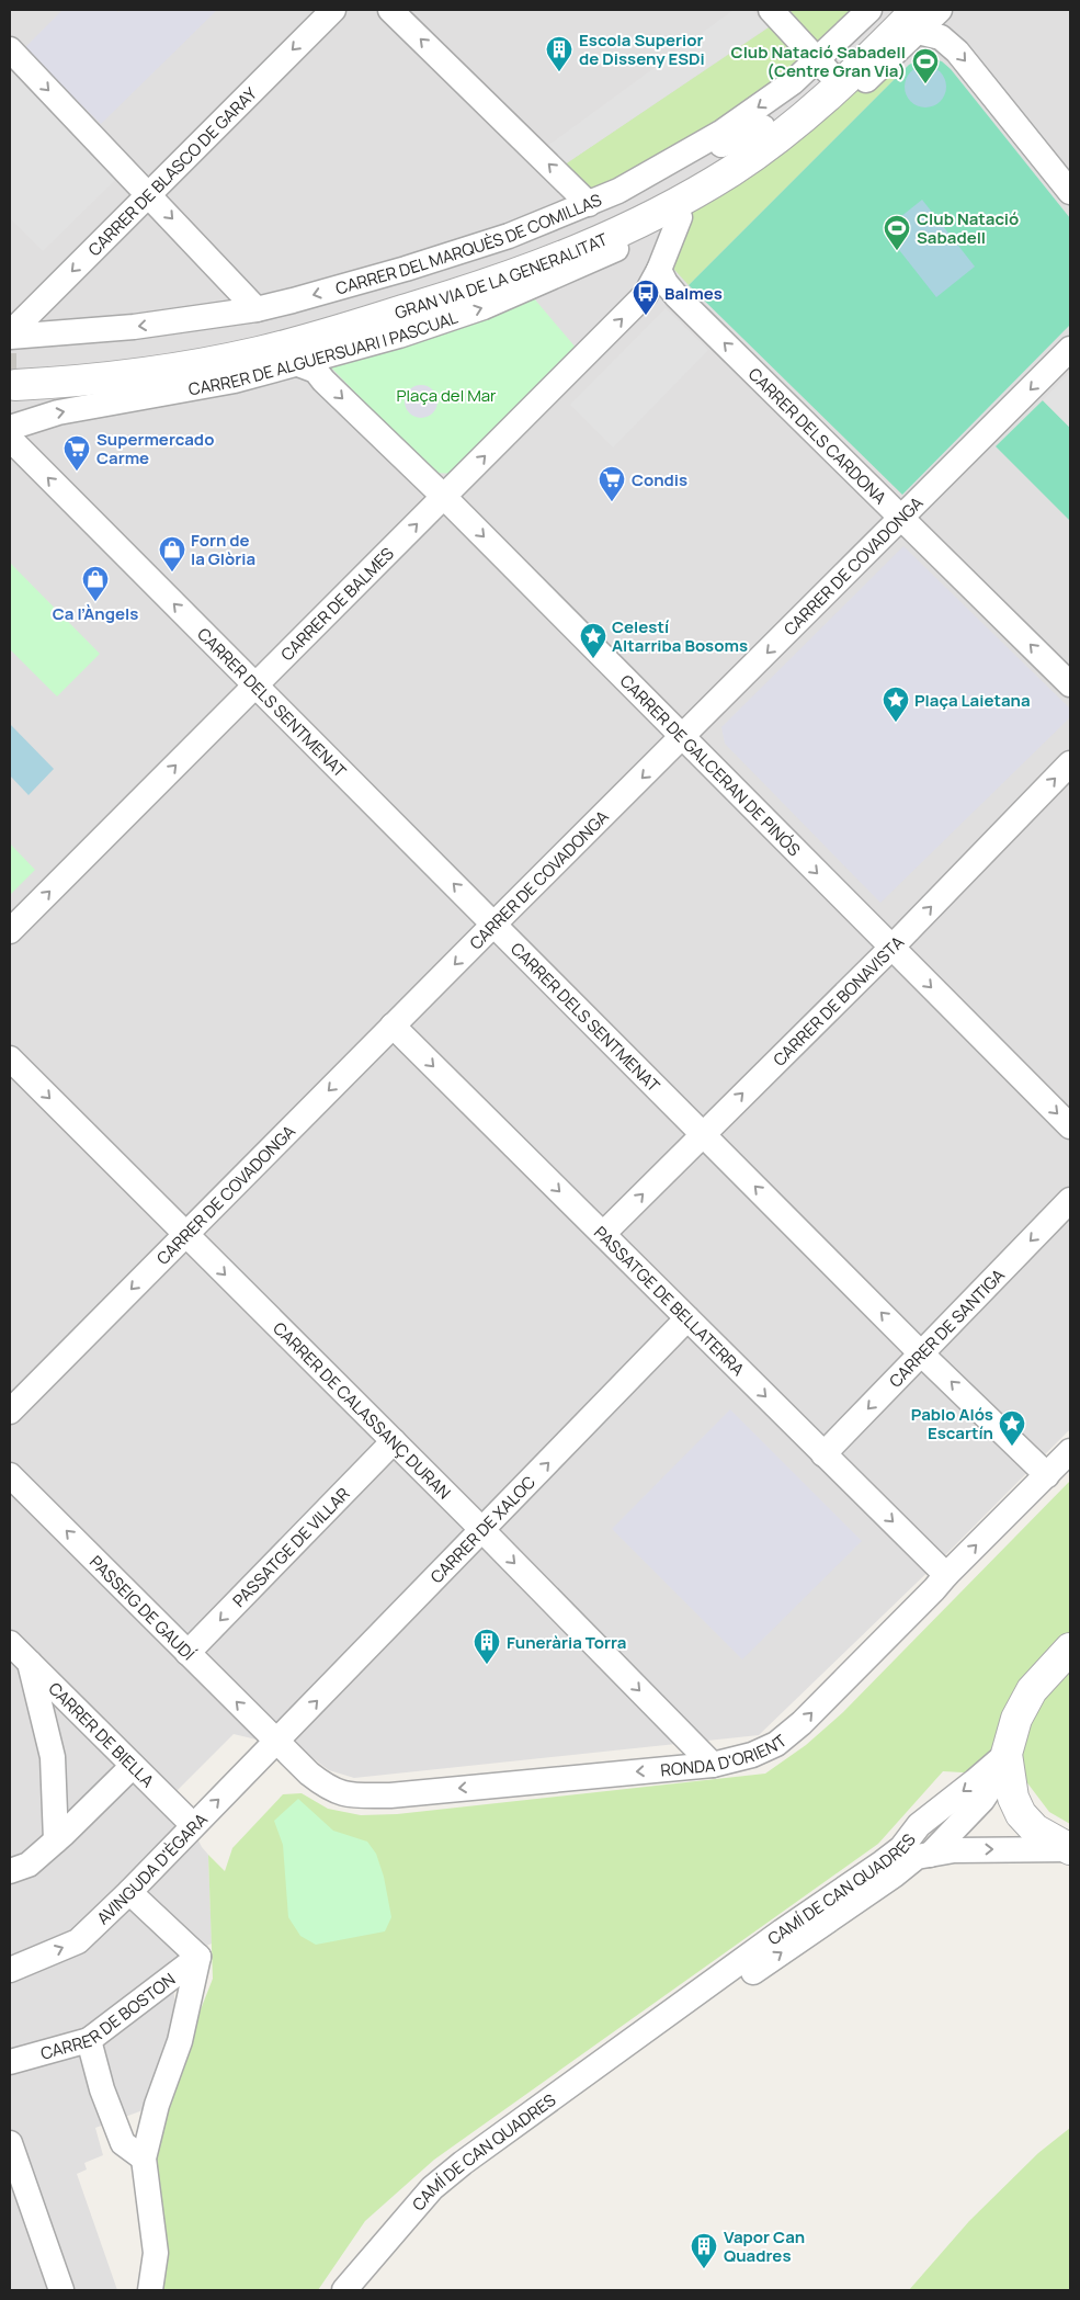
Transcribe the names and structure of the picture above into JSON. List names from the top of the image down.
{
  "streets": {
    "street": [
      "CARRER DE BLASCO DE GARAY",
      "CARRER DEL MARQUÈS DE COMILLAS",
      "GRAN VIA DE LA GENERALITAT",
      "CARRER DE ALGUERSUARI I PASCUAL",
      "CARRER DELS CARDONA",
      "CARRER DE COVADONGA",
      "CARRER DE BALMES",
      "CARRER DELS SENTMENAT",
      "CARRER DE GALCERAN DE PINÓS",
      "CARRER DE BONAVISTA",
      "PASSATGE DE BELLATERRA",
      "CARRER DE SANTIGA",
      "CARRER DE CALASSANÇ DURAN",
      "CARRER DE XALOC",
      "PASSATGE DE VILLAR",
      "PASSEIG DE GAUDÍ",
      "CARRER DE BIELLA",
      "RONDA D'ORIENT",
      "AVINGUDA D'ÈGARA",
      "CAMÍ DE CAN QUADRES",
      "CARRER DE BOSTON"
    ]
  },
  "crossings": [
    ["CARRER DE BLASCO DE GARAY", "CARRER DEL MARQUÈS DE COMILLAS"],
    ["CARRER DEL MARQUÈS DE COMILLAS", "GRAN VIA DE LA GENERALITAT"],
    ["CARRER DEL MARQUÈS DE COMILLAS", "CARRER DE ALGUERSUARI I PASCUAL"],
    ["GRAN VIA DE LA GENERALITAT", "CARRER DE ALGUERSUARI I PASCUAL"],
    ["CARRER DE ALGUERSUARI I PASCUAL", "CARRER DE GALCERAN DE PINÓS"],
    ["CARRER DELS CARDONA", "CARRER DE COVADONGA"],
    ["CARRER DELS CARDONA", "CARRER DE BALMES"],
    ["CARRER DE COVADONGA", "CARRER DELS SENTMENAT"],
    ["CARRER DE COVADONGA", "CARRER DE GALCERAN DE PINÓS"],
    ["CARRER DE COVADONGA", "PASSATGE DE BELLATERRA"],
    ["CARRER DE COVADONGA", "CARRER DE CALASSANÇ DURAN"],
    ["CARRER DE BALMES", "CARRER DELS SENTMENAT"],
    ["CARRER DE BALMES", "CARRER DE GALCERAN DE PINÓS"],
    ["CARRER DELS SENTMENAT", "CARRER DE BONAVISTA"],
    ["CARRER DELS SENTMENAT", "CARRER DE SANTIGA"],
    ["CARRER DELS SENTMENAT", "RONDA D'ORIENT"],
    ["CARRER DE GALCERAN DE PINÓS", "CARRER DE BONAVISTA"],
    ["CARRER DE BONAVISTA", "PASSATGE DE BELLATERRA"],
    ["PASSATGE DE BELLATERRA", "CARRER DE SANTIGA"],
    ["PASSATGE DE BELLATERRA", "CARRER DE XALOC"],
    ["PASSATGE DE BELLATERRA", "RONDA D'ORIENT"],
    ["CARRER DE CALASSANÇ DURAN", "CARRER DE XALOC"],
    ["CARRER DE CALASSANÇ DURAN", "PASSATGE DE VILLAR"],
    ["CARRER DE CALASSANÇ DURAN", "RONDA D'ORIENT"],
    ["CARRER DE XALOC", "PASSEIG DE GAUDÍ"],
    ["CARRER DE XALOC", "RONDA D'ORIENT"],
    ["CARRER DE XALOC", "AVINGUDA D'ÈGARA"],
    ["PASSATGE DE VILLAR", "PASSEIG DE GAUDÍ"],
    ["PASSEIG DE GAUDÍ", "RONDA D'ORIENT"],
    ["PASSEIG DE GAUDÍ", "AVINGUDA D'ÈGARA"],
    ["CARRER DE BIELLA", "AVINGUDA D'ÈGARA"],
    ["RONDA D'ORIENT", "AVINGUDA D'ÈGARA"]
  ],
  "one_way": [
    "CARRER DE BLASCO DE GARAY",
    "CARRER DEL MARQUÈS DE COMILLAS",
    "CARRER DE ALGUERSUARI I PASCUAL",
    "CARRER DELS CARDONA",
    "CARRER DE COVADONGA",
    "CARRER DE BALMES",
    "CARRER DELS SENTMENAT",
    "CARRER DE GALCERAN DE PINÓS",
    "CARRER DE BONAVISTA",
    "PASSATGE DE BELLATERRA",
    "CARRER DE SANTIGA",
    "CARRER DE CALASSANÇ DURAN",
    "CARRER DE XALOC",
    "PASSATGE DE VILLAR",
    "PASSEIG DE GAUDÍ",
    "AVINGUDA D'ÈGARA"
  ],
  "parks": ["Plaça del Mar"],
  "places": {
    "building": ["Escola Superior de Disseny ESDi", "Funerària Torra", "Vapor Can Quadres"],
    "sports": ["Club Natació Sabadell (Centre Gran Via)", "Club Natació Sabadell"],
    "bus stop": ["Balmes"],
    "supermarket": ["Supermercado Carme", "Condis"],
    "shop": ["Forn de la Glòria", "Ca l’Àngels"],
    "place": ["Celestí Altarriba Bosoms", "Plaça Laietana", "Pablo Alós Escartín"]
  }
}
